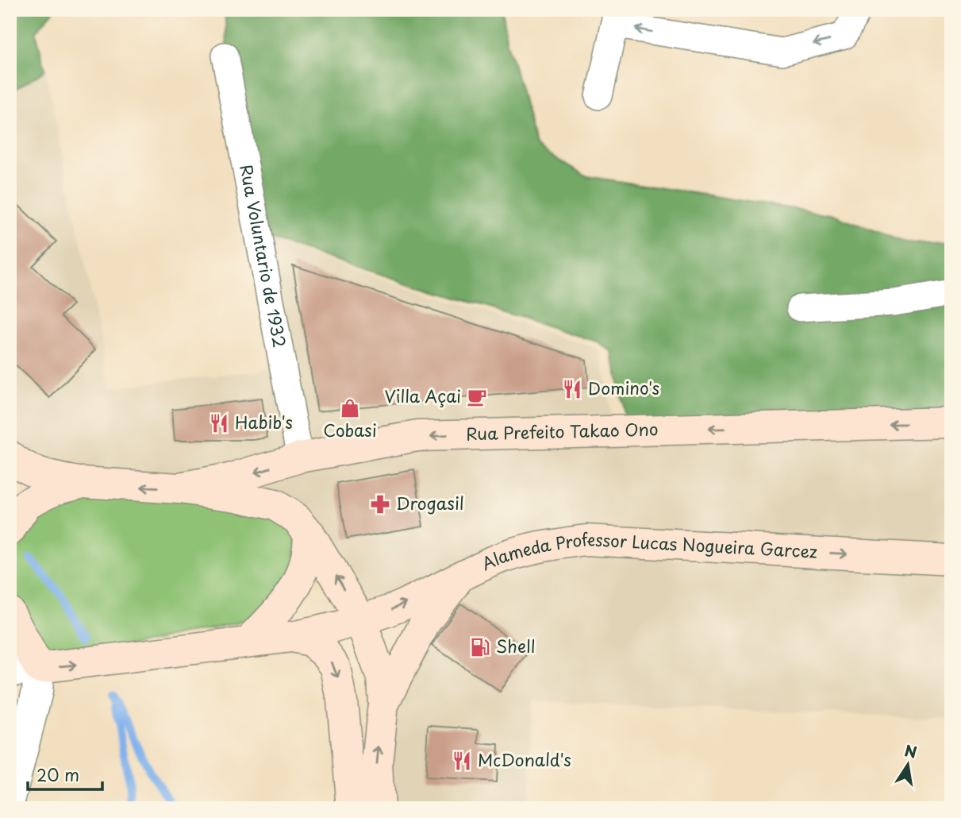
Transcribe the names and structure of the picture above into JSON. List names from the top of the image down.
{
  "streets": {
    "main road": ["Rua Prefeito Takao Ono", "Alameda Professor Lucas Nogueira Garcez"],
    "street": ["Rua Voluntario de 1932"]
  },
  "crossings": [
    ["Rua Voluntario de 1932", "Rua Prefeito Takao Ono"]
  ],
  "one_way": ["Rua Prefeito Takao Ono", "Alameda Professor Lucas Nogueira Garcez"],
  "places": {
    "restaurant": ["Domino's", "Habib's", "McDonald's"],
    "cafe": ["Villa Açai"],
    "shop": ["Cobasi"],
    "pharmacy": ["Drogasil"],
    "fuel station": ["Shell"]
  },
  "scale_bar": "20 m",
  "north": "top"
}
